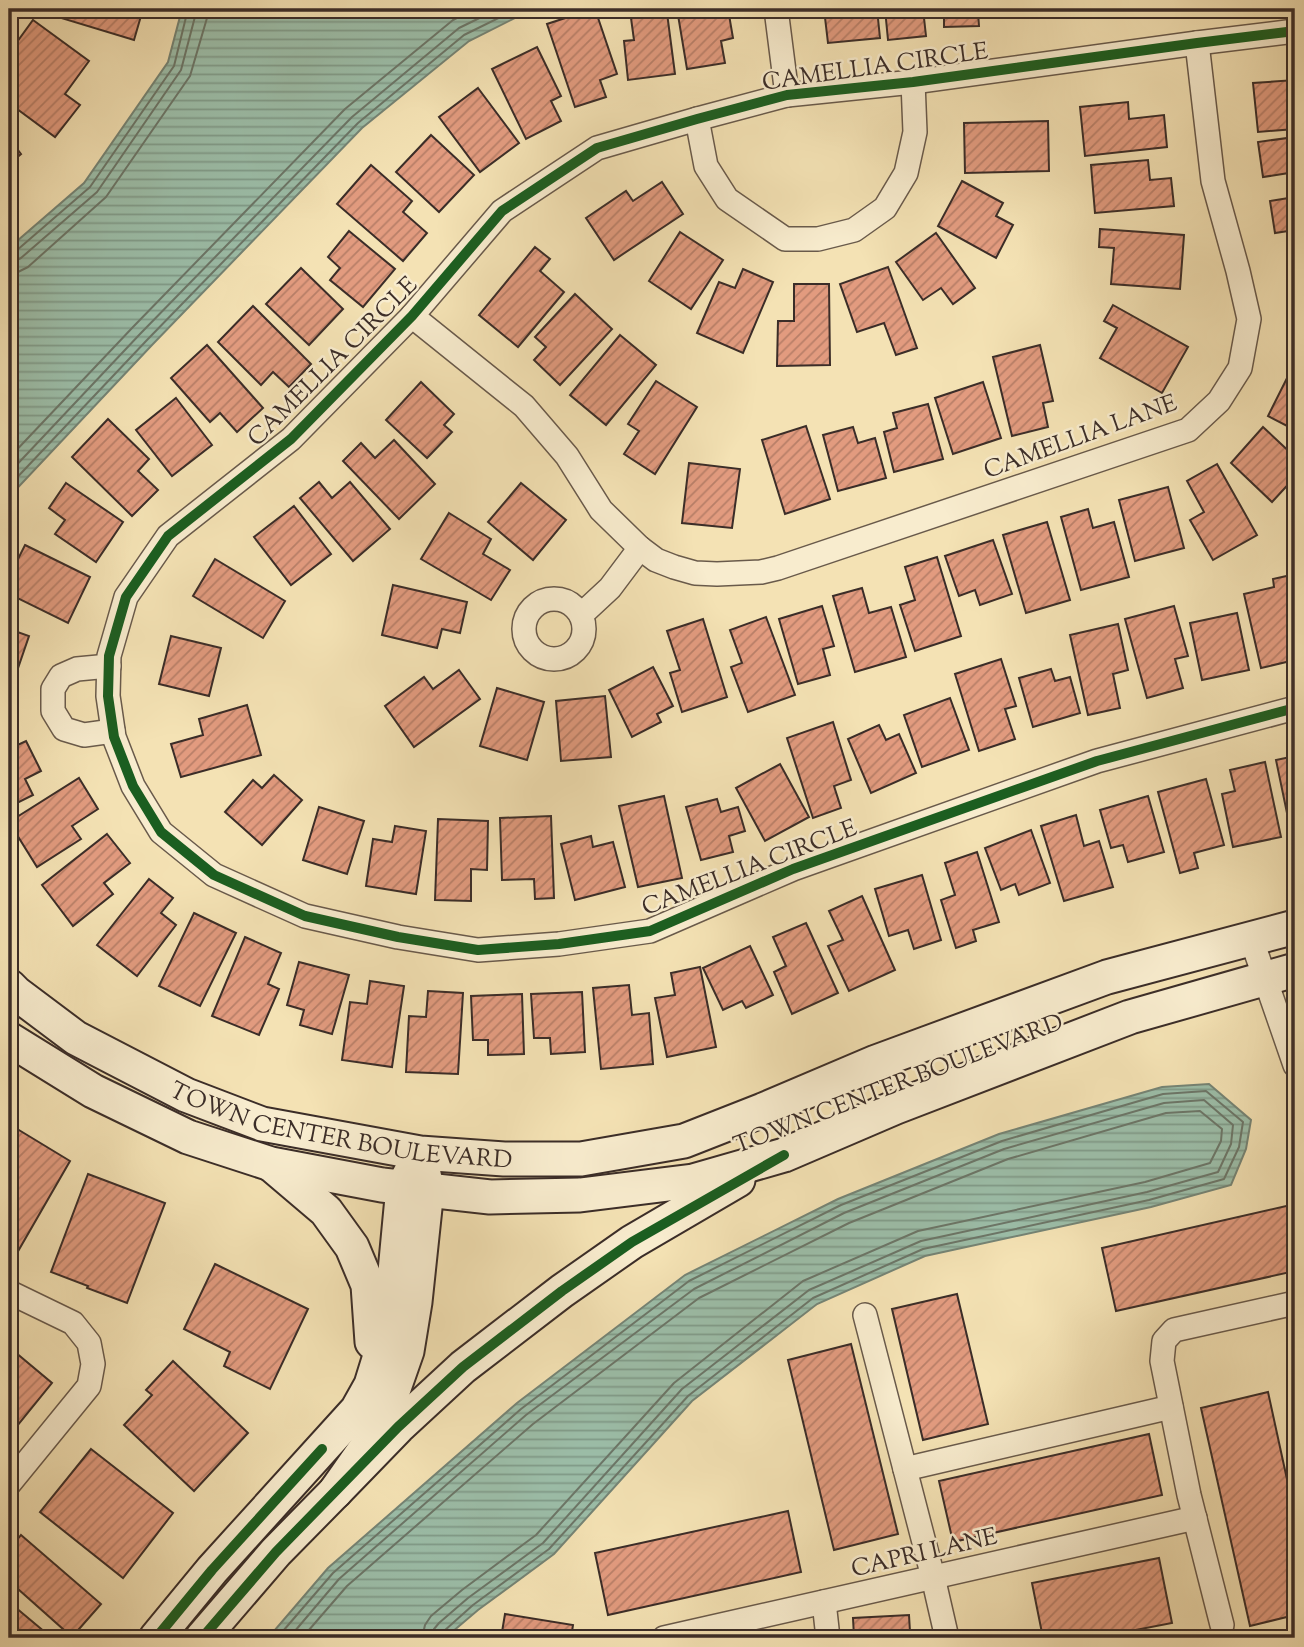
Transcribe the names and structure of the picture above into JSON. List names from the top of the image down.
{
  "streets": {
    "street": [
      "CAMELLIA CIRCLE",
      "CAMELLIA LANE",
      "TOWN CENTER BOULEVARD",
      "CAPRI LANE"
    ]
  },
  "crossings": [
    ["CAMELLIA CIRCLE", "CAMELLIA LANE"]
  ]
}
